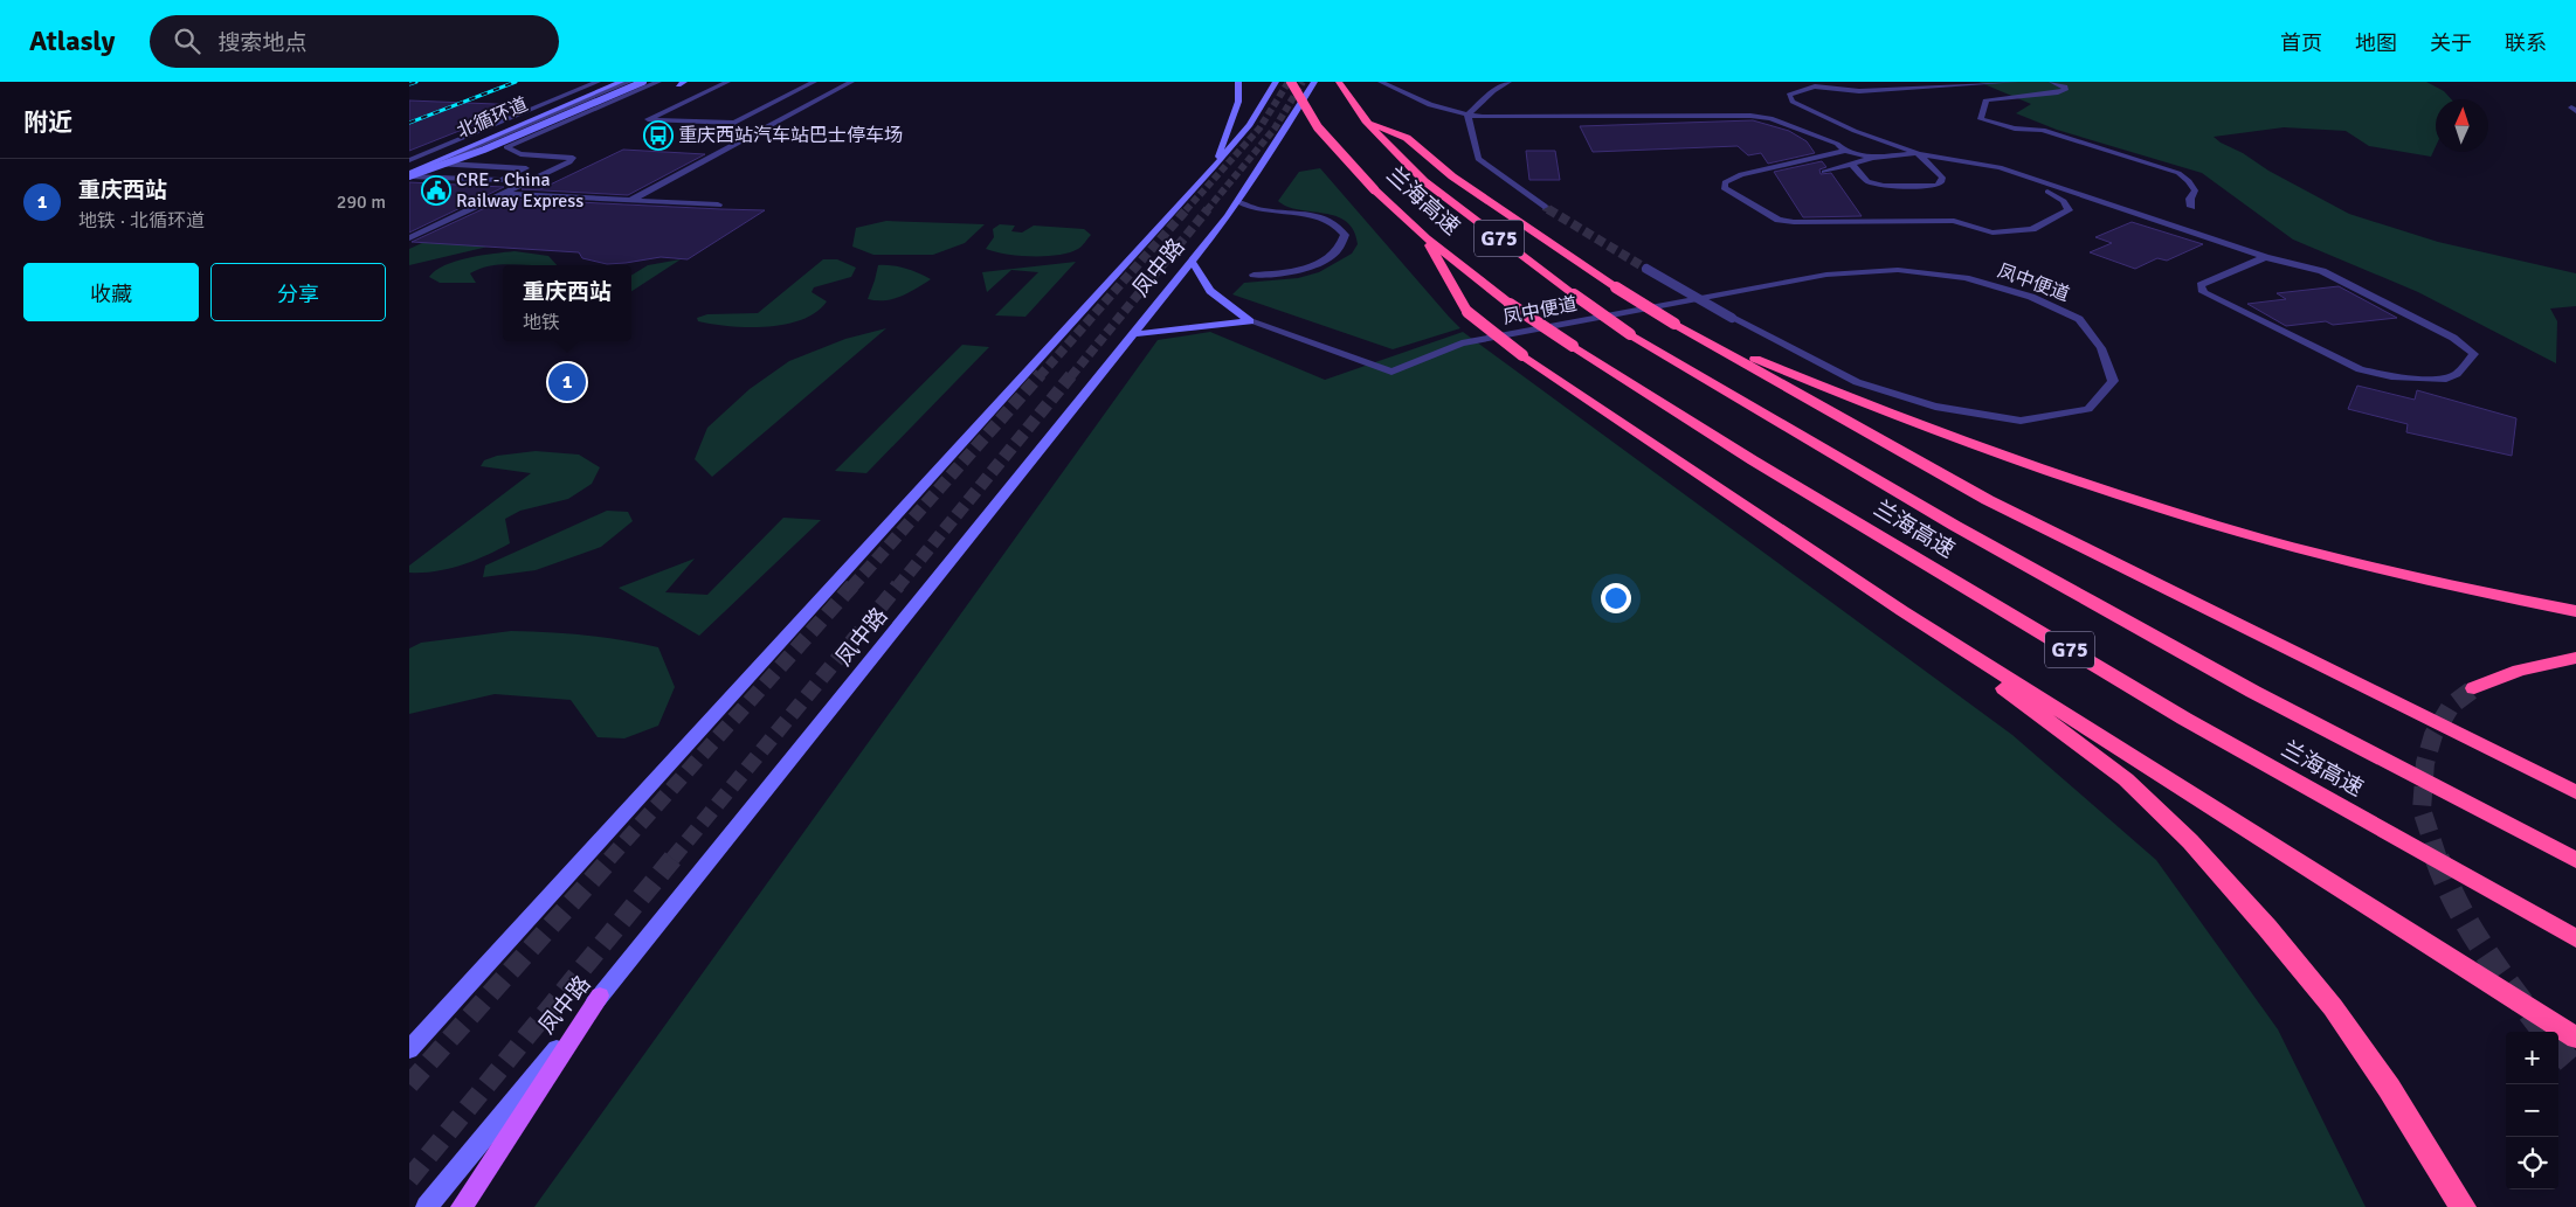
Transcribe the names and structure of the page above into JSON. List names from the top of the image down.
{
  "streets": {
    "highway": ["兰海高速", "G75"],
    "main road": ["北循环道", "凤中路"],
    "street": ["凤中便道"]
  },
  "places": {
    "bus stop": ["重庆西站汽车站巴士停车场"],
    "public building": ["CRE - China Railway Express"]
  },
  "north": "top",
  "page": {
    "header": "Atlasly",
    "search": "搜索地点",
    "nav": [
      "首页",
      "地图",
      "关于",
      "联系"
    ],
    "heading": "附近",
    "list": [
      {
        "mark": "1",
        "name": "重庆西站",
        "note": "地铁 · 北循环道",
        "value": "290 m"
      }
    ],
    "buttons": ["收藏", "分享"],
    "popup": ["重庆西站", "地铁"],
    "pins": "1",
    "map_buttons": ["+", "−"]
  }
}
